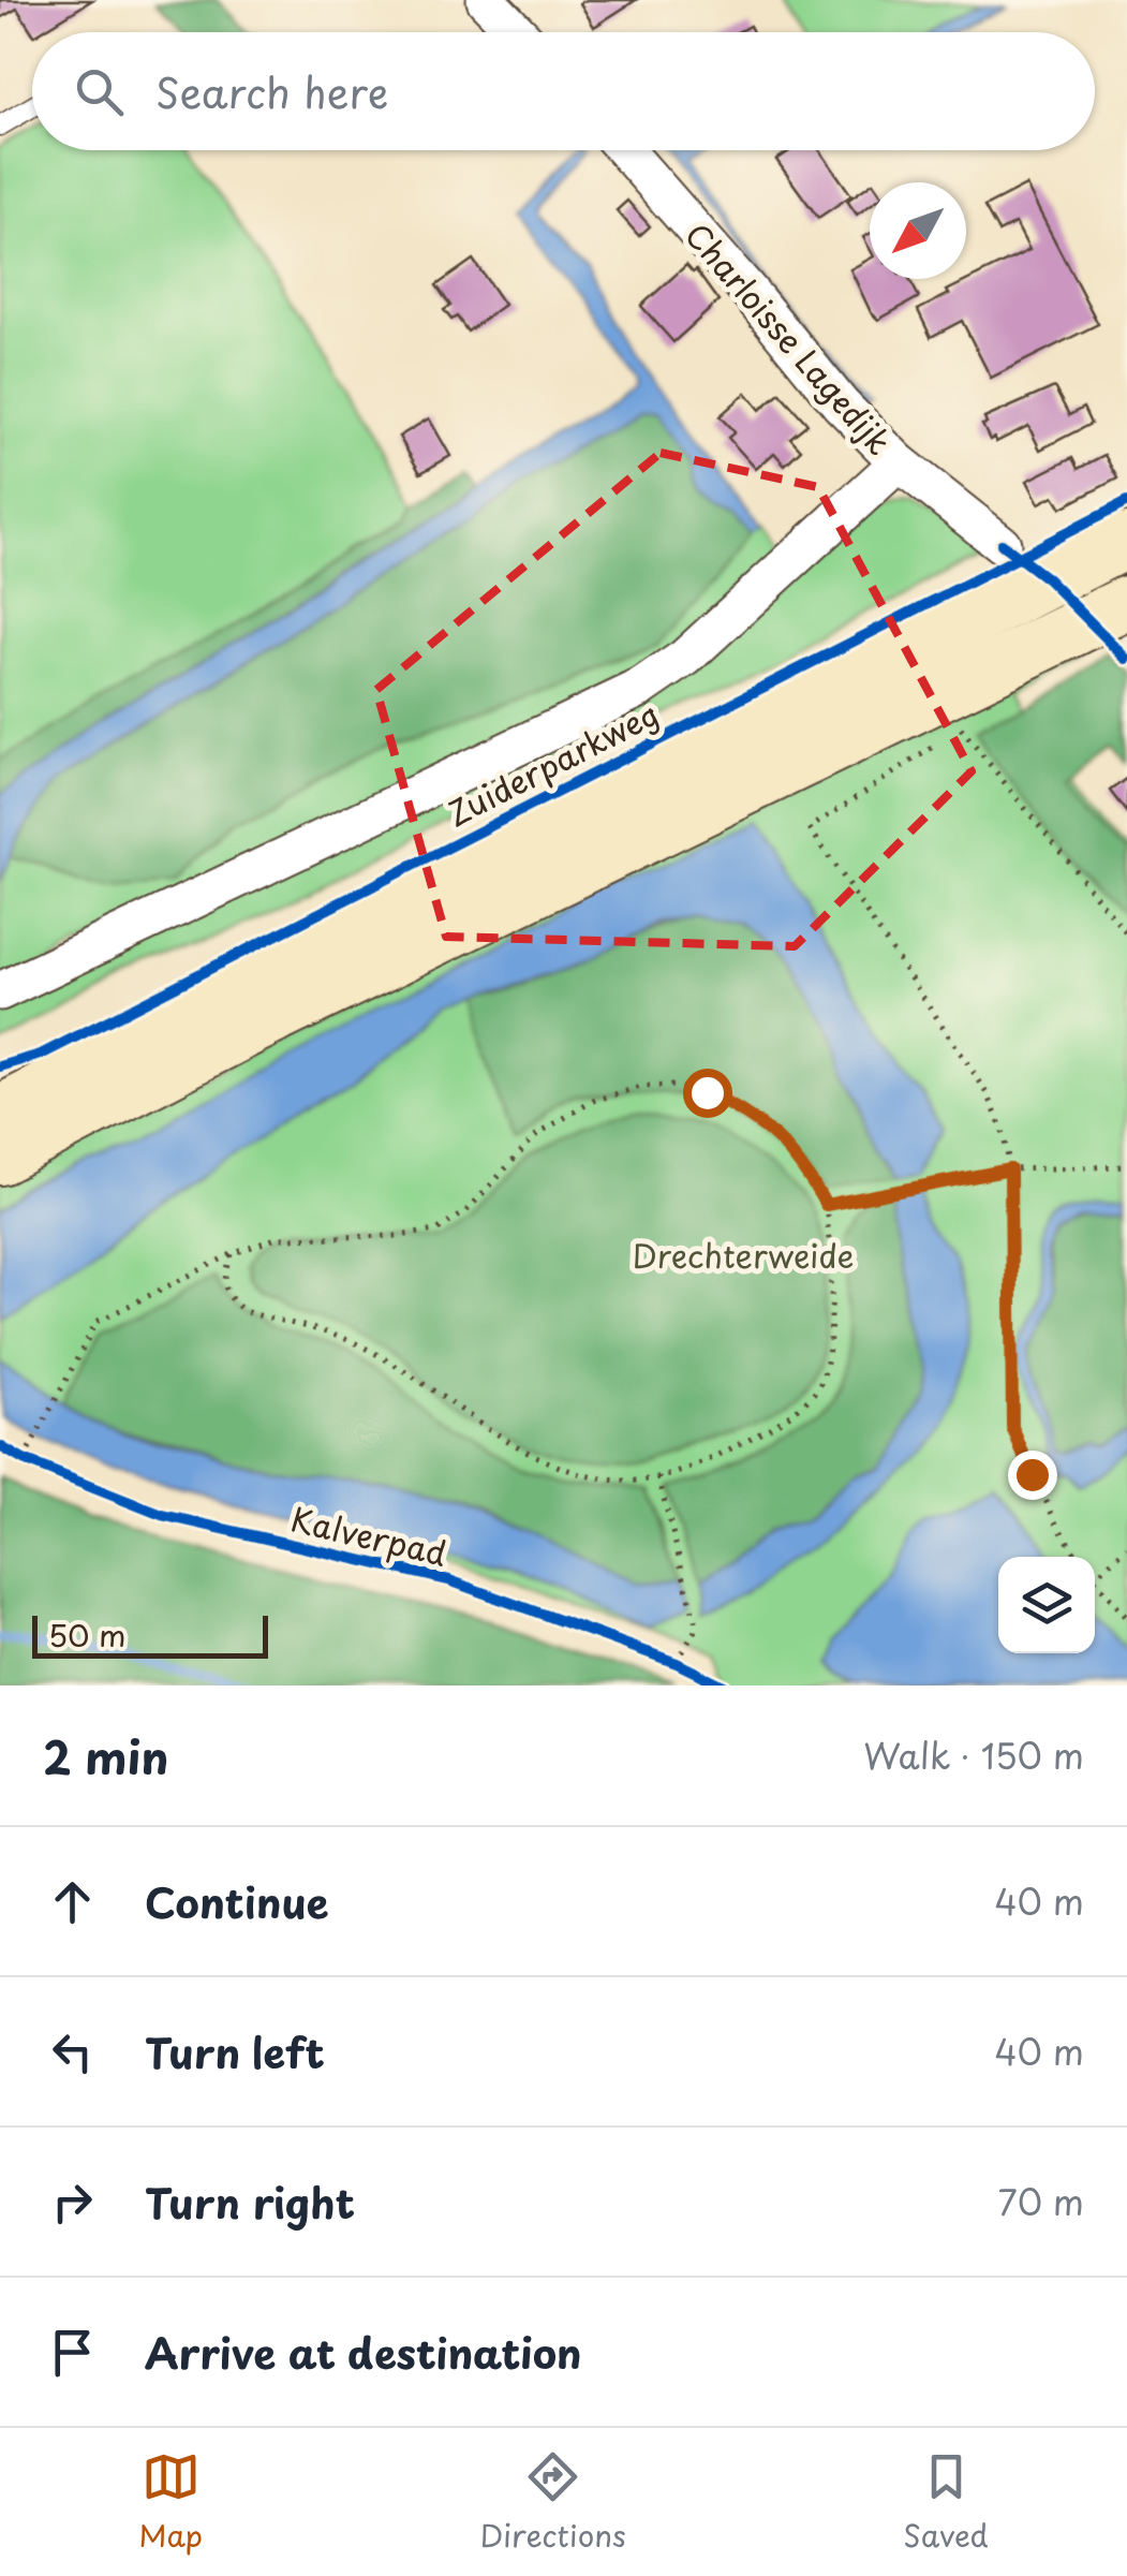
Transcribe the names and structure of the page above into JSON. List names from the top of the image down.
{
  "streets": {
    "main road": ["Zuiderparkweg"],
    "street": ["Charloisse Lagedijk"],
    "cycle path": ["Kalverpad"]
  },
  "parks": ["Drechterweide"],
  "scale_bar": "50 m",
  "north": "bottom left",
  "page": {
    "search": "Search here",
    "scale": "50 m",
    "heading": ["2 min", "Walk · 150 m"],
    "list": [
      ["Continue", "40 m"],
      ["Turn left", "40 m"],
      ["Turn right", "70 m"],
      "Arrive at destination"
    ],
    "nav": ["Map", "Directions", "Saved"]
  }
}
